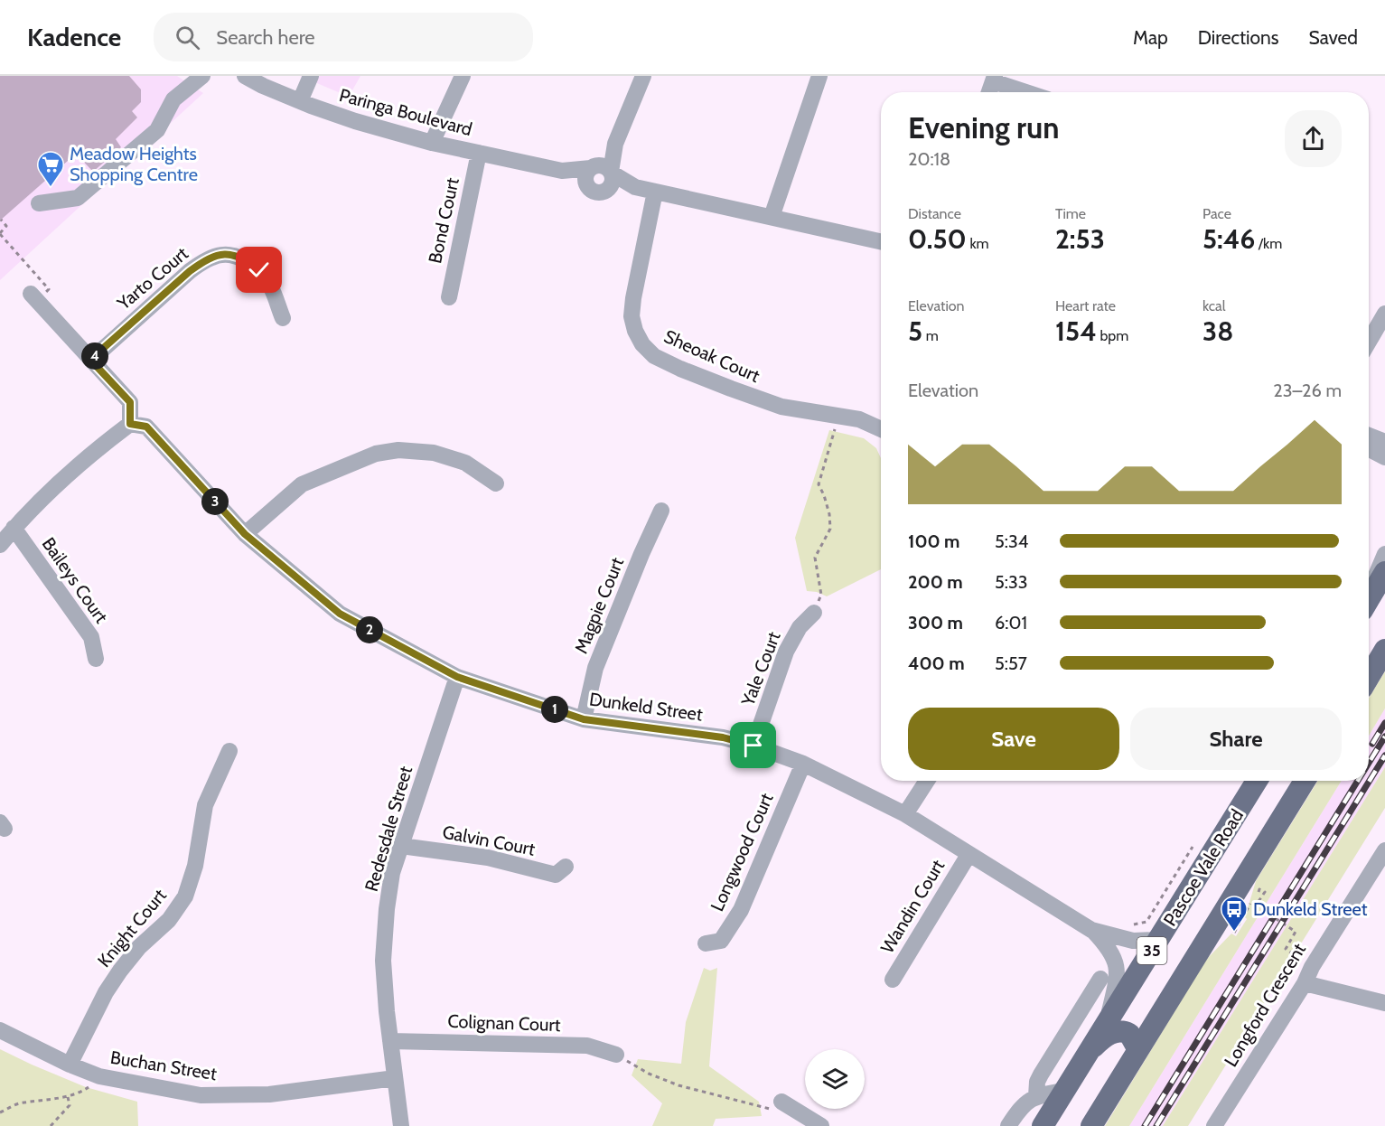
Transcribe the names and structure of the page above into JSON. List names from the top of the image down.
{
  "streets": {
    "main road": ["Pascoe Vale Road", "35"],
    "street": [
      "Paringa Boulevard",
      "Bond Court",
      "Yarto Court",
      "Sheoak Court",
      "Baileys Court",
      "Magpie Court",
      "Yale Court",
      "Dunkeld Street",
      "Redesdale Street",
      "Galvin Court",
      "Longwood Court",
      "Wandin Court",
      "Knight Court",
      "Longford Crescent",
      "Colignan Court",
      "Buchan Street"
    ]
  },
  "crossings": [
    ["Paringa Boulevard", "Bond Court"],
    ["Magpie Court", "Dunkeld Street"],
    ["Yale Court", "Dunkeld Street"],
    ["Dunkeld Street", "Redesdale Street"],
    ["Dunkeld Street", "Longwood Court"],
    ["Dunkeld Street", "Pascoe Vale Road"],
    ["Dunkeld Street", "Wandin Court"],
    ["Redesdale Street", "Galvin Court"],
    ["Redesdale Street", "Colignan Court"],
    ["Redesdale Street", "Buchan Street"],
    ["Knight Court", "Buchan Street"]
  ],
  "places": {
    "supermarket": ["Meadow Heights Shopping Centre"],
    "bus stop": ["Dunkeld Street"]
  },
  "page": {
    "header": "Kadence",
    "search": "Search here",
    "nav": ["Map", "Directions", "Saved"],
    "heading": ["Evening run", "20:18"],
    "stats": [
      ["Distance", "0.50 km"],
      ["Time", "2:53"],
      ["Pace", "5:46 /km"],
      ["Elevation", "5 m"],
      ["Heart rate", "154 bpm"],
      ["kcal", "38"]
    ],
    "pins": [
      "4",
      "3",
      "2",
      "1"
    ],
    "chart": ["Elevation", "23–26 m"],
    "list": [
      {
        "name": "100 m",
        "note": "5:34"
      },
      {
        "name": "200 m",
        "note": "5:33"
      },
      {
        "name": "300 m",
        "note": "6:01"
      },
      {
        "name": "400 m",
        "note": "5:57"
      }
    ],
    "buttons": ["Save", "Share"]
  }
}
